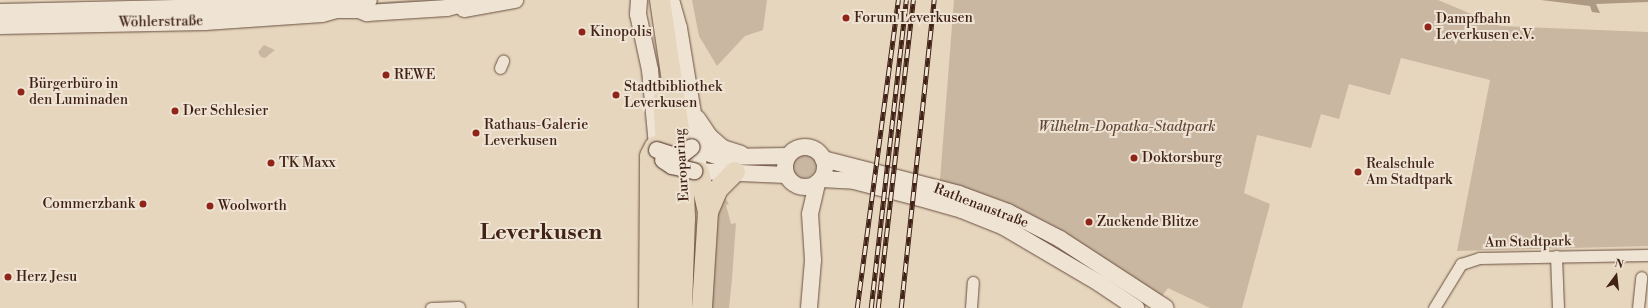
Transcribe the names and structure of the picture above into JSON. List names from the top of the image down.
{
  "streets": {
    "highway": ["Europaring"],
    "main road": ["Wöhlerstraße", "Rathenaustraße"],
    "street": ["Am Stadtpark"]
  },
  "districts": ["Leverkusen"],
  "parks": ["Wilhelm-Dopatka-Stadtpark"],
  "places": [
    "Forum Leverkusen",
    "Dampfbahn Leverkusen e.V.",
    "Kinopolis",
    "REWE",
    "Bürgerbüro in den Luminaden",
    "Stadtbibliothek Leverkusen",
    "Der Schlesier",
    "Rathaus-Galerie Leverkusen",
    "Doktorsburg",
    "TK Maxx",
    "Realschule Am Stadtpark",
    "Commerzbank",
    "Woolworth",
    "Zuckende Blitze",
    "Herz Jesu"
  ],
  "north": "top"
}
